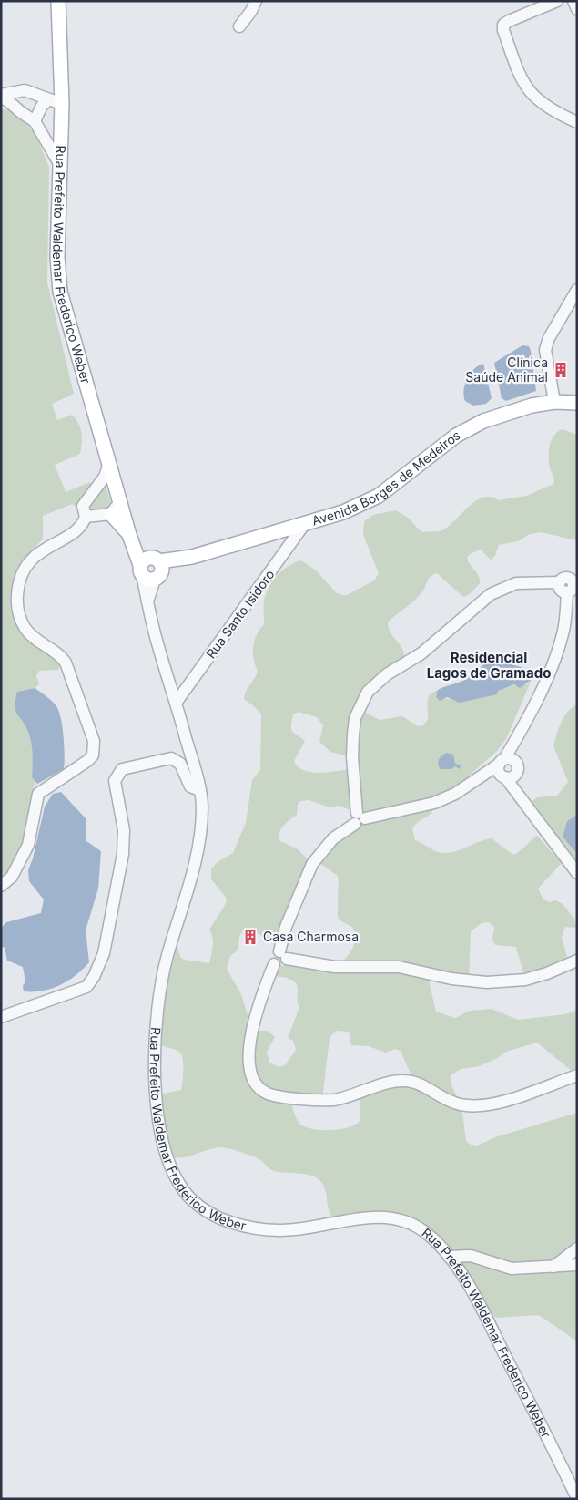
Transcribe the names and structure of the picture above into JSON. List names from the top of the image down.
{
  "streets": {
    "main road": ["Rua Prefeito Waldemar Frederico Weber", "Avenida Borges de Medeiros"],
    "street": ["Rua Santo Isidoro"]
  },
  "crossings": [
    ["Rua Prefeito Waldemar Frederico Weber", "Avenida Borges de Medeiros"],
    ["Rua Prefeito Waldemar Frederico Weber", "Rua Santo Isidoro"],
    ["Avenida Borges de Medeiros", "Rua Santo Isidoro"]
  ],
  "districts": ["Residencial Lagos de Gramado"],
  "places": {
    "building": ["Clínica Saúde Animal", "Casa Charmosa"]
  }
}
